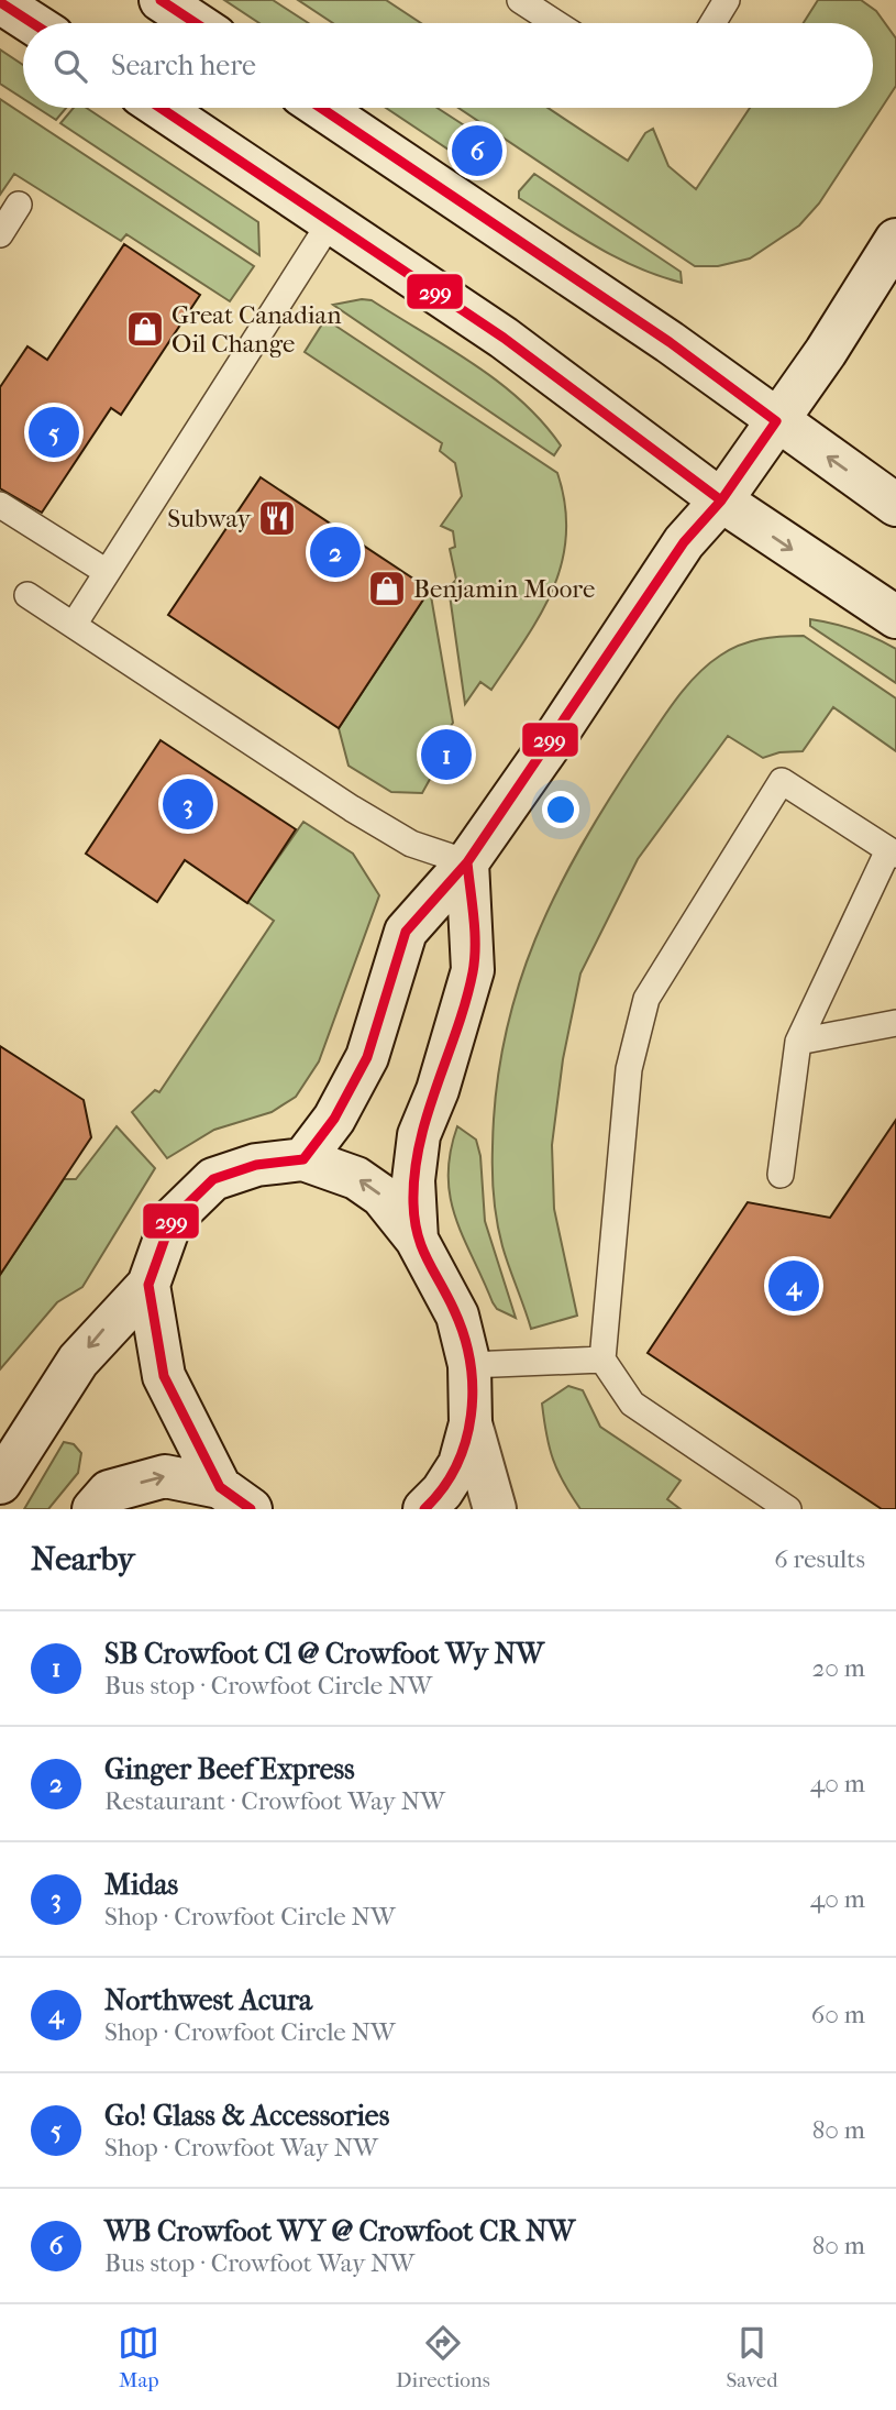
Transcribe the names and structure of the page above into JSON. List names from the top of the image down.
{
  "places": {
    "shop": ["Great Canadian Oil Change", "Benjamin Moore"],
    "restaurant": ["Subway"]
  },
  "lines": ["transit line 299"],
  "page": {
    "search": "Search here",
    "pins": [
      "6",
      "5",
      "2",
      "1",
      "3",
      "4"
    ],
    "heading": ["Nearby", "6 results"],
    "list": [
      {
        "mark": "1",
        "name": "SB Crowfoot Cl @ Crowfoot Wy NW",
        "note": "Bus stop · Crowfoot Circle NW",
        "value": "20 m"
      },
      {
        "mark": "2",
        "name": "Ginger Beef Express",
        "note": "Restaurant · Crowfoot Way NW",
        "value": "40 m"
      },
      {
        "mark": "3",
        "name": "Midas",
        "note": "Shop · Crowfoot Circle NW",
        "value": "40 m"
      },
      {
        "mark": "4",
        "name": "Northwest Acura",
        "note": "Shop · Crowfoot Circle NW",
        "value": "60 m"
      },
      {
        "mark": "5",
        "name": "Go! Glass & Accessories",
        "note": "Shop · Crowfoot Way NW",
        "value": "80 m"
      },
      {
        "mark": "6",
        "name": "WB Crowfoot WY @ Crowfoot CR NW",
        "note": "Bus stop · Crowfoot Way NW",
        "value": "80 m"
      }
    ],
    "nav": ["Map", "Directions", "Saved"]
  }
}
